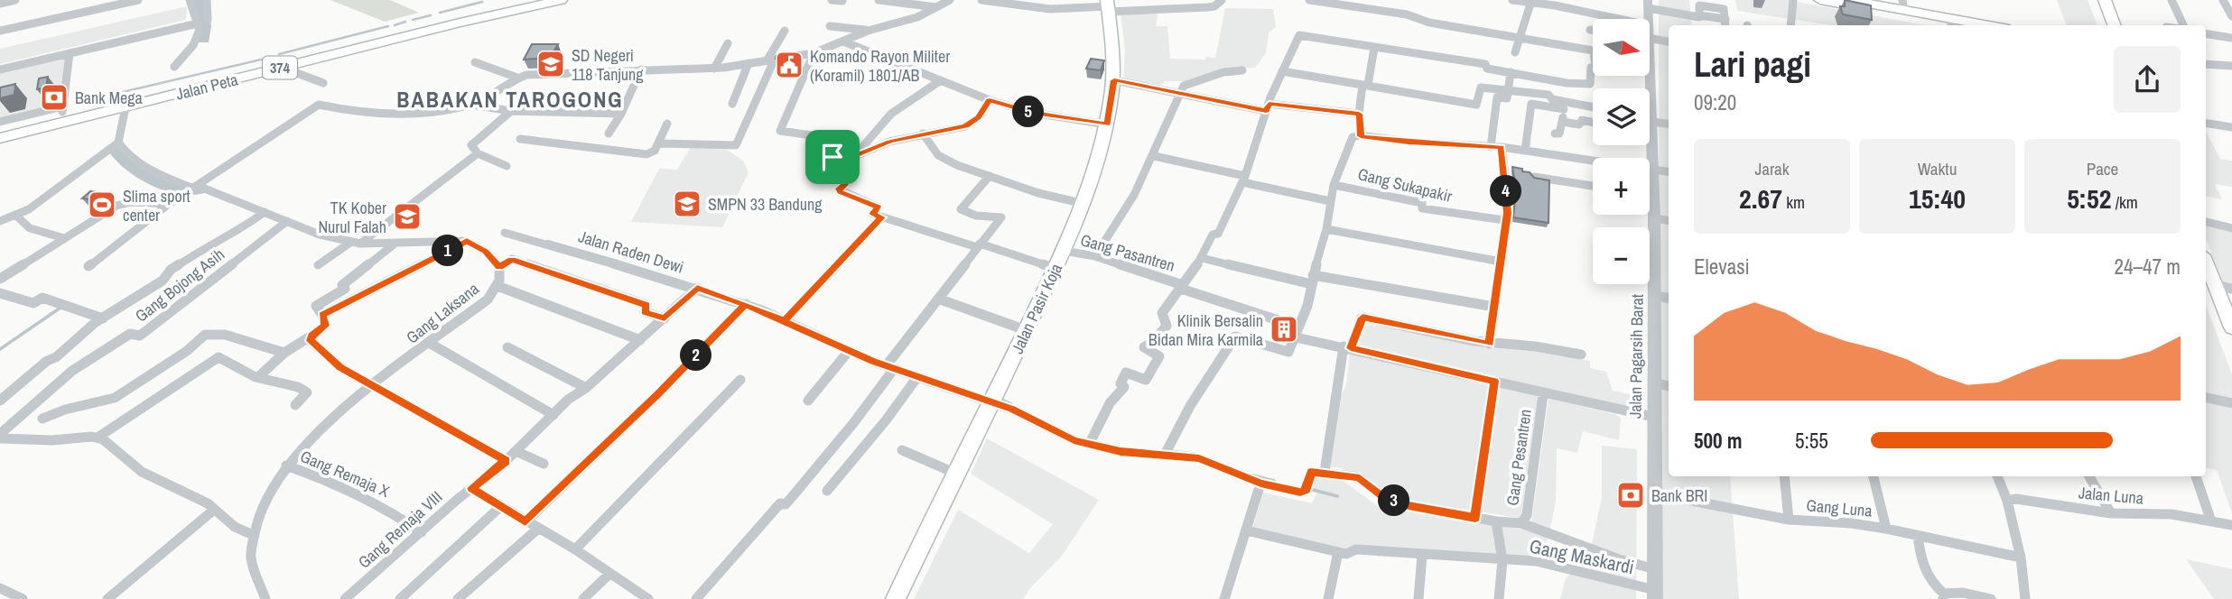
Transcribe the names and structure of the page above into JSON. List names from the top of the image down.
{
  "streets": {
    "main road": ["374", "Jalan Peta", "Jalan Pasir Koja"],
    "street": [
      "Gang Sukapakir",
      "Jalan Raden Dewi",
      "Gang Pasantren",
      "Gang Bojong Asih",
      "Gang Laksana",
      "Jalan Pagarsih Barat",
      "Gang Pesantren",
      "Gang Remaja X",
      "Jalan Luna",
      "Gang Luna",
      "Gang Remaja VIII",
      "Gang Maskardi"
    ]
  },
  "crossings": [
    ["Jalan Raden Dewi", "Jalan Pasir Koja"],
    ["Jalan Raden Dewi", "Gang Remaja VIII"],
    ["Gang Pasantren", "Jalan Pasir Koja"],
    ["Gang Laksana", "Gang Remaja X"],
    ["Jalan Pagarsih Barat", "Gang Luna"],
    ["Jalan Pagarsih Barat", "Gang Maskardi"],
    ["Gang Remaja X", "Gang Remaja VIII"]
  ],
  "districts": ["BABAKAN TAROGONG"],
  "places": {
    "school or university": ["SD Negeri 118 Tanjung", "SMPN 33 Bandung", "TK Kober Nurul Falah"],
    "public building": ["Komando Rayon Militer (Koramil) 1801/AB"],
    "bank": ["Bank Mega", "Bank BRI"],
    "sports": ["Slima sport center"],
    "building": ["Klinik Bersalin Bidan Mira Karmila"]
  },
  "north": "right",
  "page": {
    "map_buttons": ["+", "−"],
    "heading": ["Lari pagi", "09:20"],
    "pins": [
      "5",
      "4",
      "1",
      "2",
      "3"
    ],
    "stats": [
      ["Jarak", "2.67 km"],
      ["Waktu", "15:40"],
      ["Pace", "5:52 /km"]
    ],
    "chart": ["Elevasi", "24–47 m"],
    "list": [
      {
        "name": "500 m",
        "note": "5:55"
      }
    ]
  }
}
